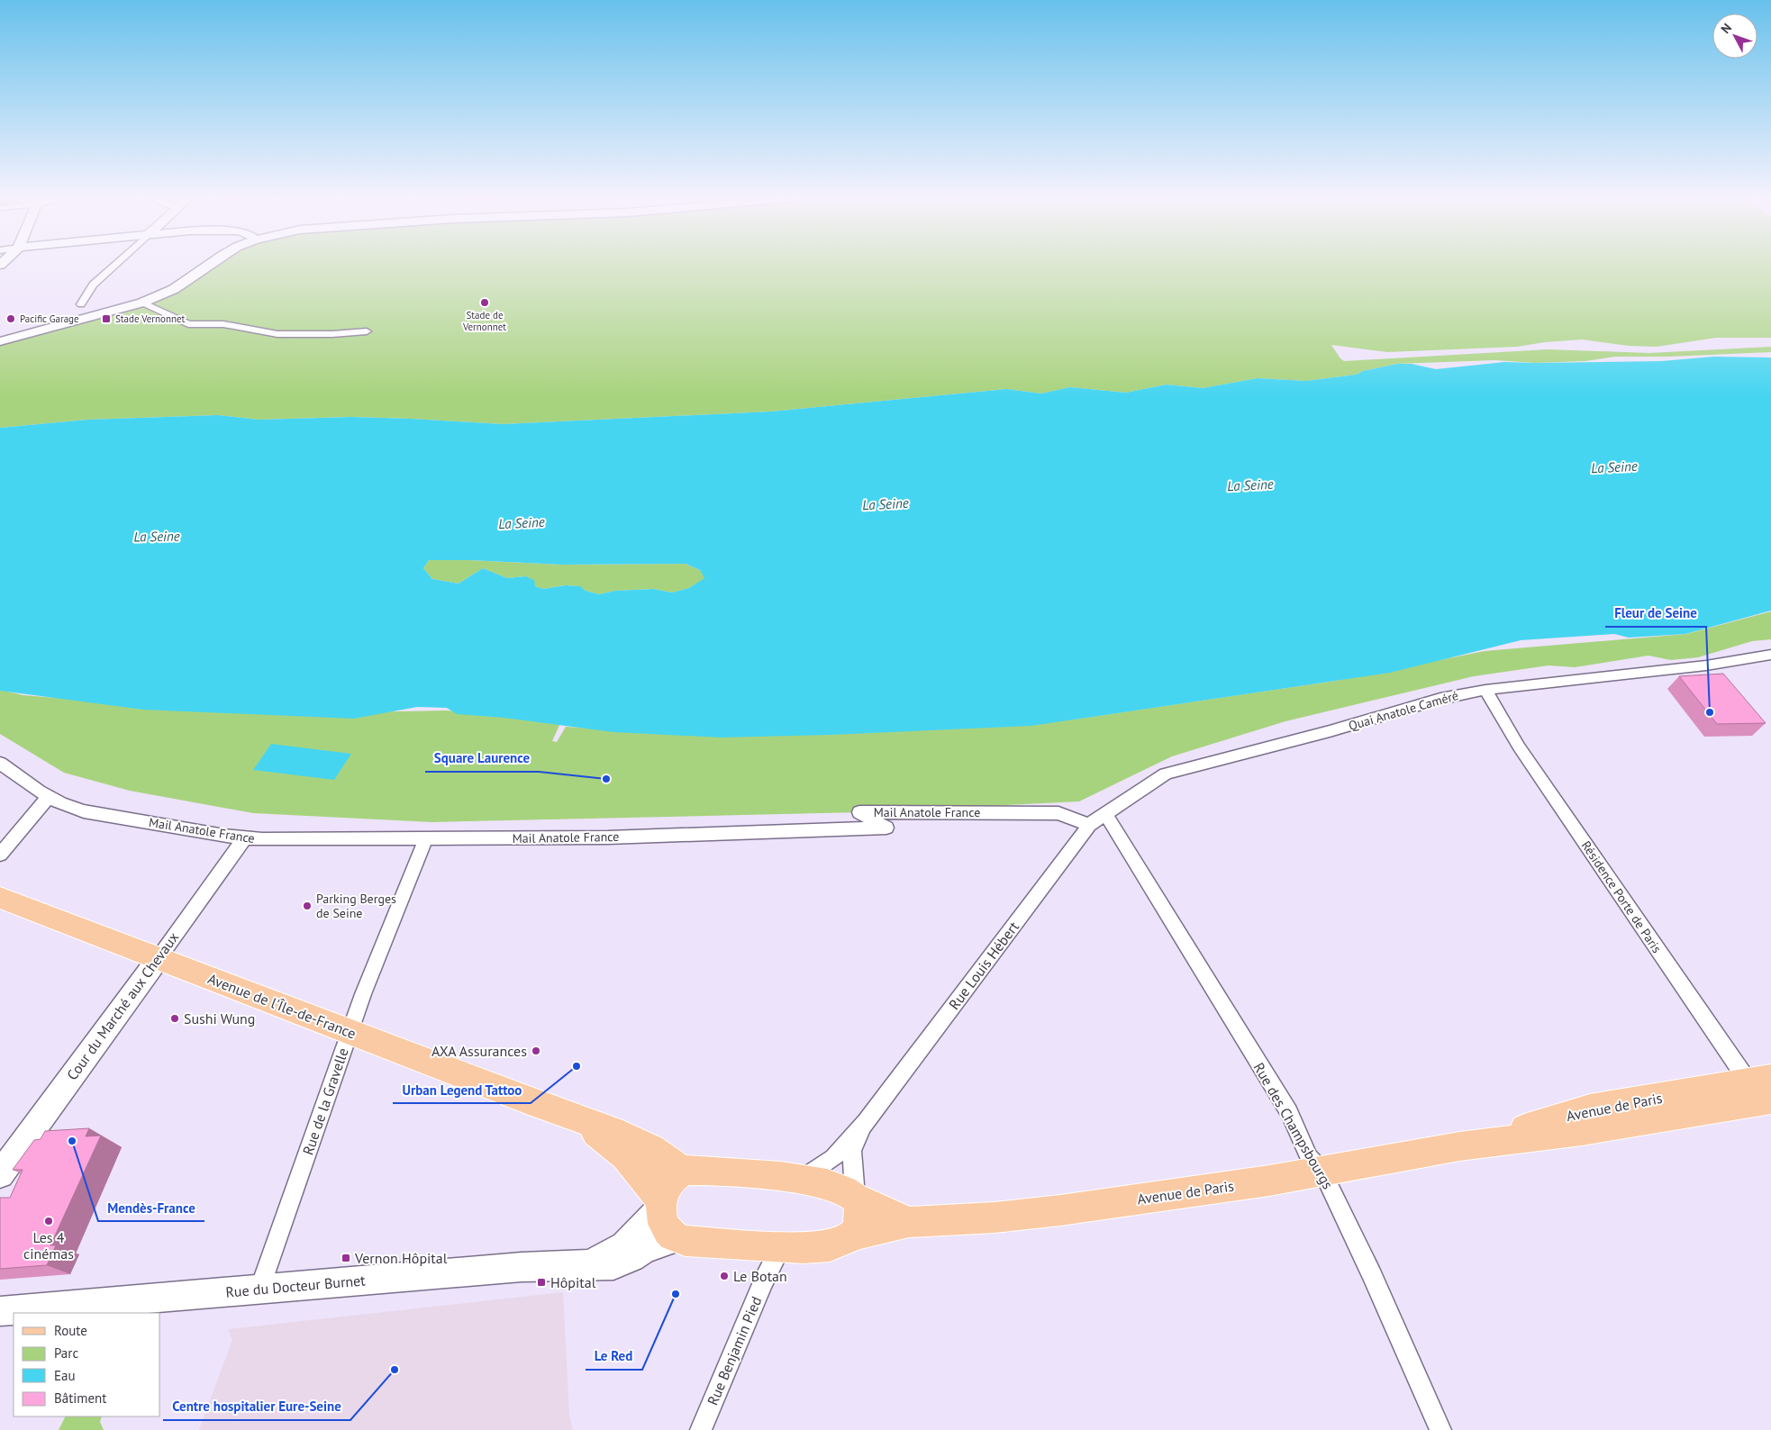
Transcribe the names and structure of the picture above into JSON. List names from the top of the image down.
{
  "streets": {
    "main road": [
      "Cour du Marché aux Chevaux",
      "Avenue de l'Île-de-France",
      "Avenue de Paris",
      "Rue du Docteur Burnet"
    ],
    "street": [
      "Quai Anatole Caméré",
      "Mail Anatole France",
      "Résidence Porte de Paris",
      "Rue Louis Hébert",
      "Rue de la Gravelle",
      "Rue des Champsbourgs",
      "Rue Benjamin Pied"
    ]
  },
  "crossings": [
    ["Quai Anatole Caméré", "Résidence Porte de Paris"],
    ["Quai Anatole Caméré", "Rue Louis Hébert"],
    ["Quai Anatole Caméré", "Rue des Champsbourgs"],
    ["Mail Anatole France", "Rue Louis Hébert"],
    ["Mail Anatole France", "Cour du Marché aux Chevaux"],
    ["Mail Anatole France", "Rue de la Gravelle"],
    ["Résidence Porte de Paris", "Avenue de Paris"],
    ["Rue Louis Hébert", "Avenue de Paris"],
    ["Rue Louis Hébert", "Rue des Champsbourgs"],
    ["Cour du Marché aux Chevaux", "Avenue de l'Île-de-France"],
    ["Avenue de l'Île-de-France", "Rue de la Gravelle"],
    ["Avenue de l'Île-de-France", "Rue du Docteur Burnet"],
    ["Rue de la Gravelle", "Rue du Docteur Burnet"],
    ["Avenue de Paris", "Rue des Champsbourgs"]
  ],
  "water": ["La Seine"],
  "places": {
    "other": [
      "Stade de Vernonnet",
      "Pacific Garage",
      "Fleur de Seine",
      "Square Laurence",
      "Parking Berges de Seine",
      "Sushi Wung",
      "AXA Assurances",
      "Urban Legend Tattoo",
      "Mendès-France",
      "Les 4 cinémas",
      "Le Botan",
      "Le Red",
      "Centre hospitalier Eure-Seine"
    ],
    "transit": ["Stade Vernonnet", "Vernon Hôpital", "Hôpital"]
  },
  "legend": [
    "Route",
    "Parc",
    "Eau",
    "Bâtiment"
  ],
  "north": "top left"
}
